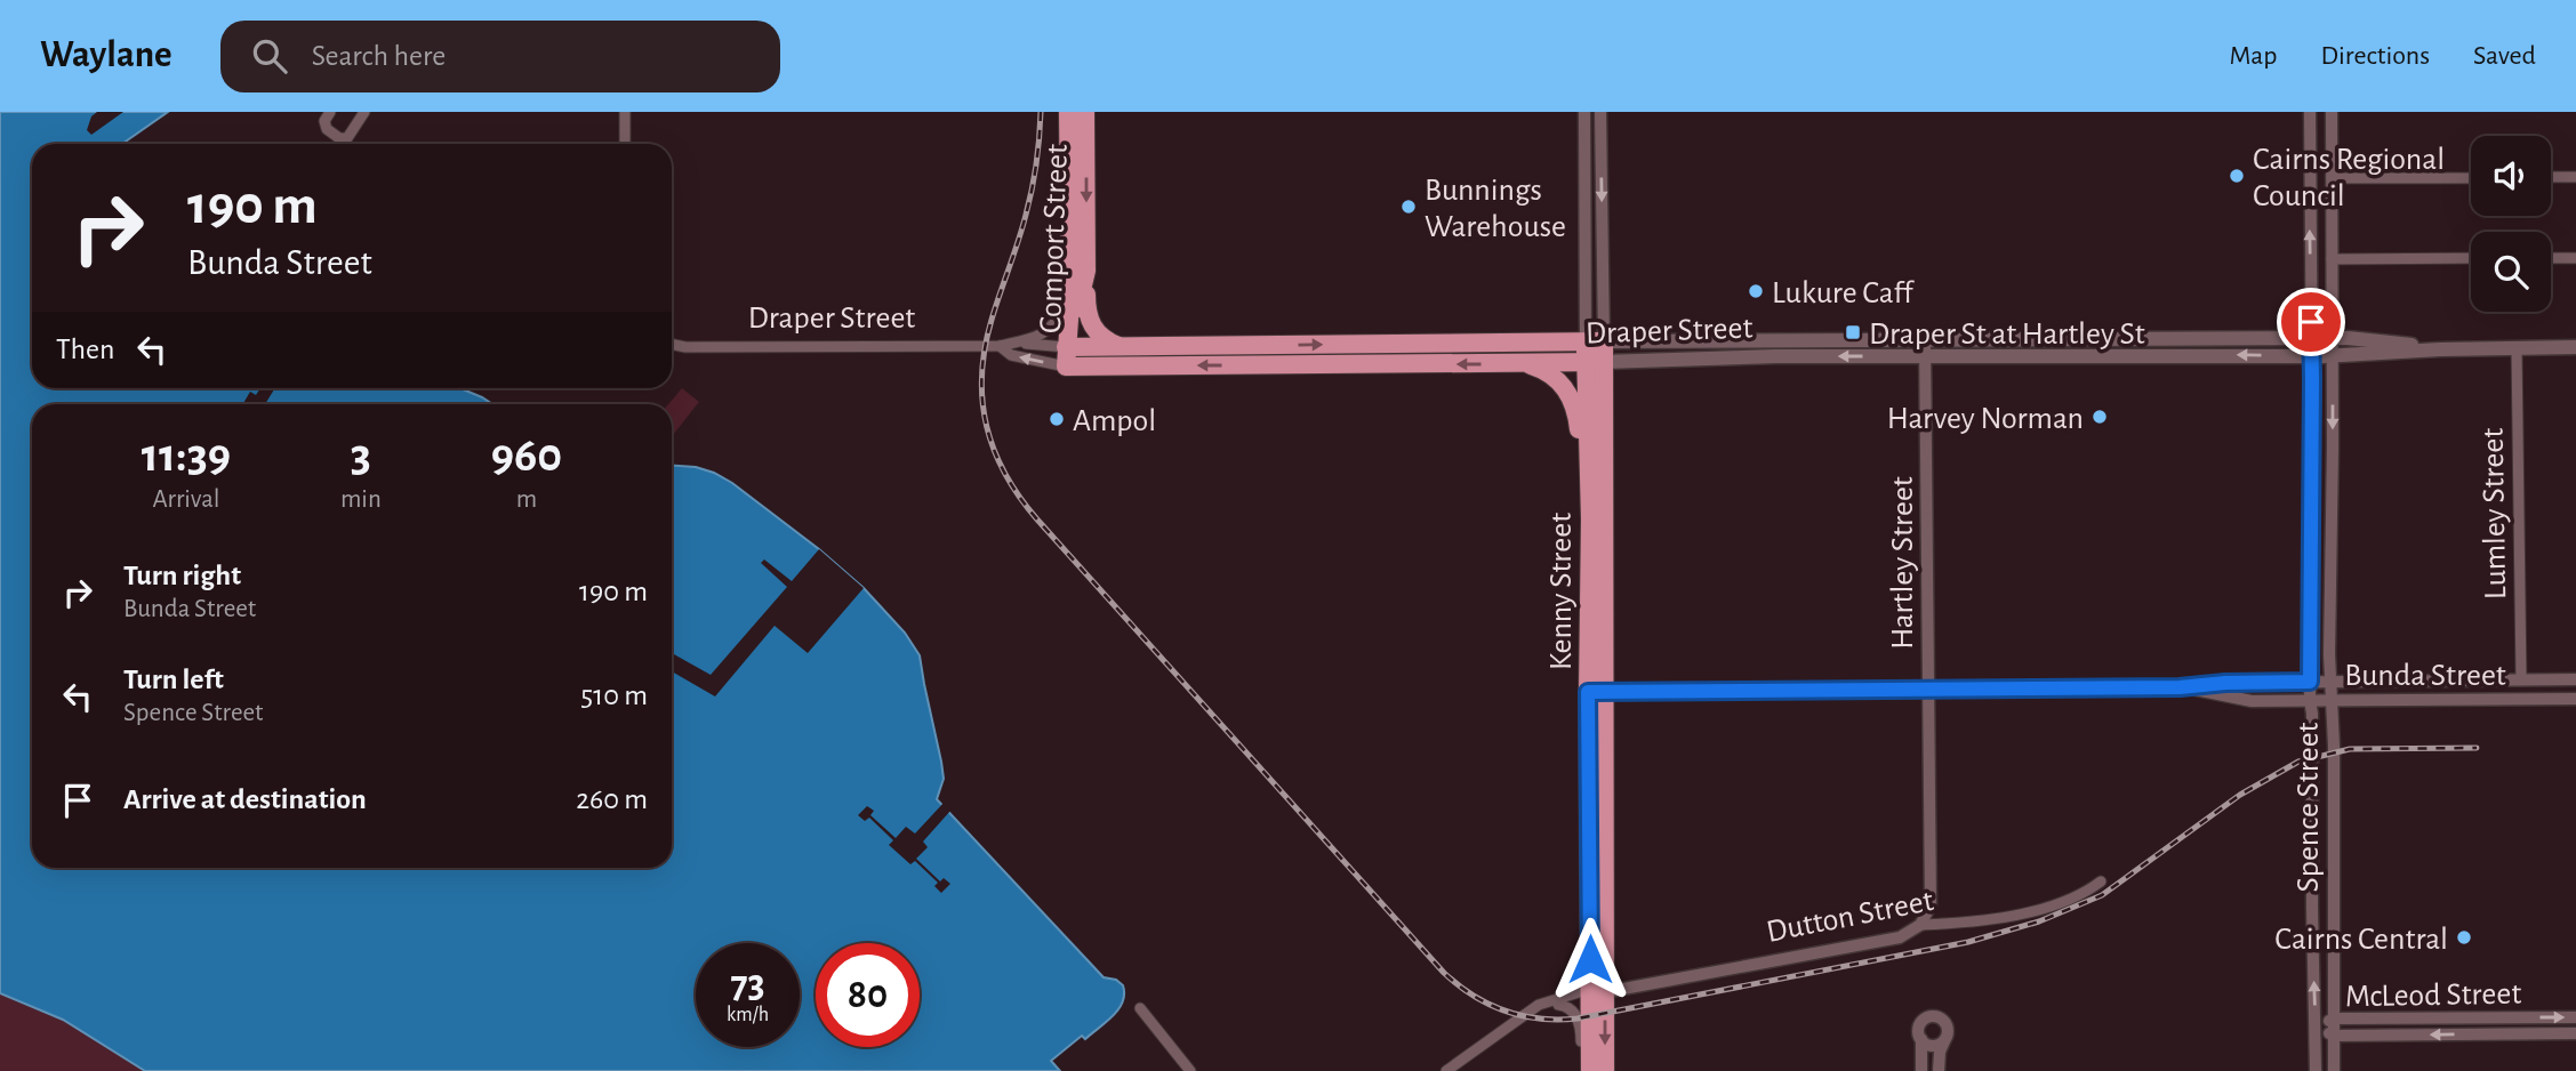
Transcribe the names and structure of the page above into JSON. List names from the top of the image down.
{
  "streets": {
    "highway": ["Comport Street", "Draper Street", "Kenny Street"],
    "street": [
      "Lumley Street",
      "Hartley Street",
      "Bunda Street",
      "Spence Street",
      "Dutton Street",
      "McLeod Street"
    ]
  },
  "crossings": [
    ["Comport Street", "Draper Street"],
    ["Draper Street", "Lumley Street"],
    ["Draper Street", "Hartley Street"],
    ["Draper Street", "Kenny Street"],
    ["Draper Street", "Spence Street"],
    ["Lumley Street", "Bunda Street"],
    ["Hartley Street", "Bunda Street"],
    ["Hartley Street", "Dutton Street"],
    ["Kenny Street", "Bunda Street"],
    ["Kenny Street", "Dutton Street"],
    ["Bunda Street", "Spence Street"],
    ["Spence Street", "McLeod Street"]
  ],
  "places": {
    "other": [
      "Cairns Regional Council",
      "Bunnings Warehouse",
      "Lukure Caff",
      "Harvey Norman",
      "Ampol",
      "Cairns Central"
    ],
    "transit": ["Draper St at Hartley St"]
  },
  "page": {
    "header": "Waylane",
    "search": "Search here",
    "nav": ["Map", "Directions", "Saved"],
    "turn": ["190 m", "Bunda Street"],
    "then": "Then",
    "eta": [
      "11:39",
      "Arrival",
      "3",
      "min",
      "960",
      "m"
    ],
    "list": [
      {
        "name": "Turn right",
        "note": "Bunda Street",
        "value": "190 m"
      },
      {
        "name": "Turn left",
        "note": "Spence Street",
        "value": "510 m"
      },
      {
        "name": "Arrive at destination",
        "value": "260 m"
      }
    ],
    "speed": "73 km/h",
    "limit": "80"
  }
}
